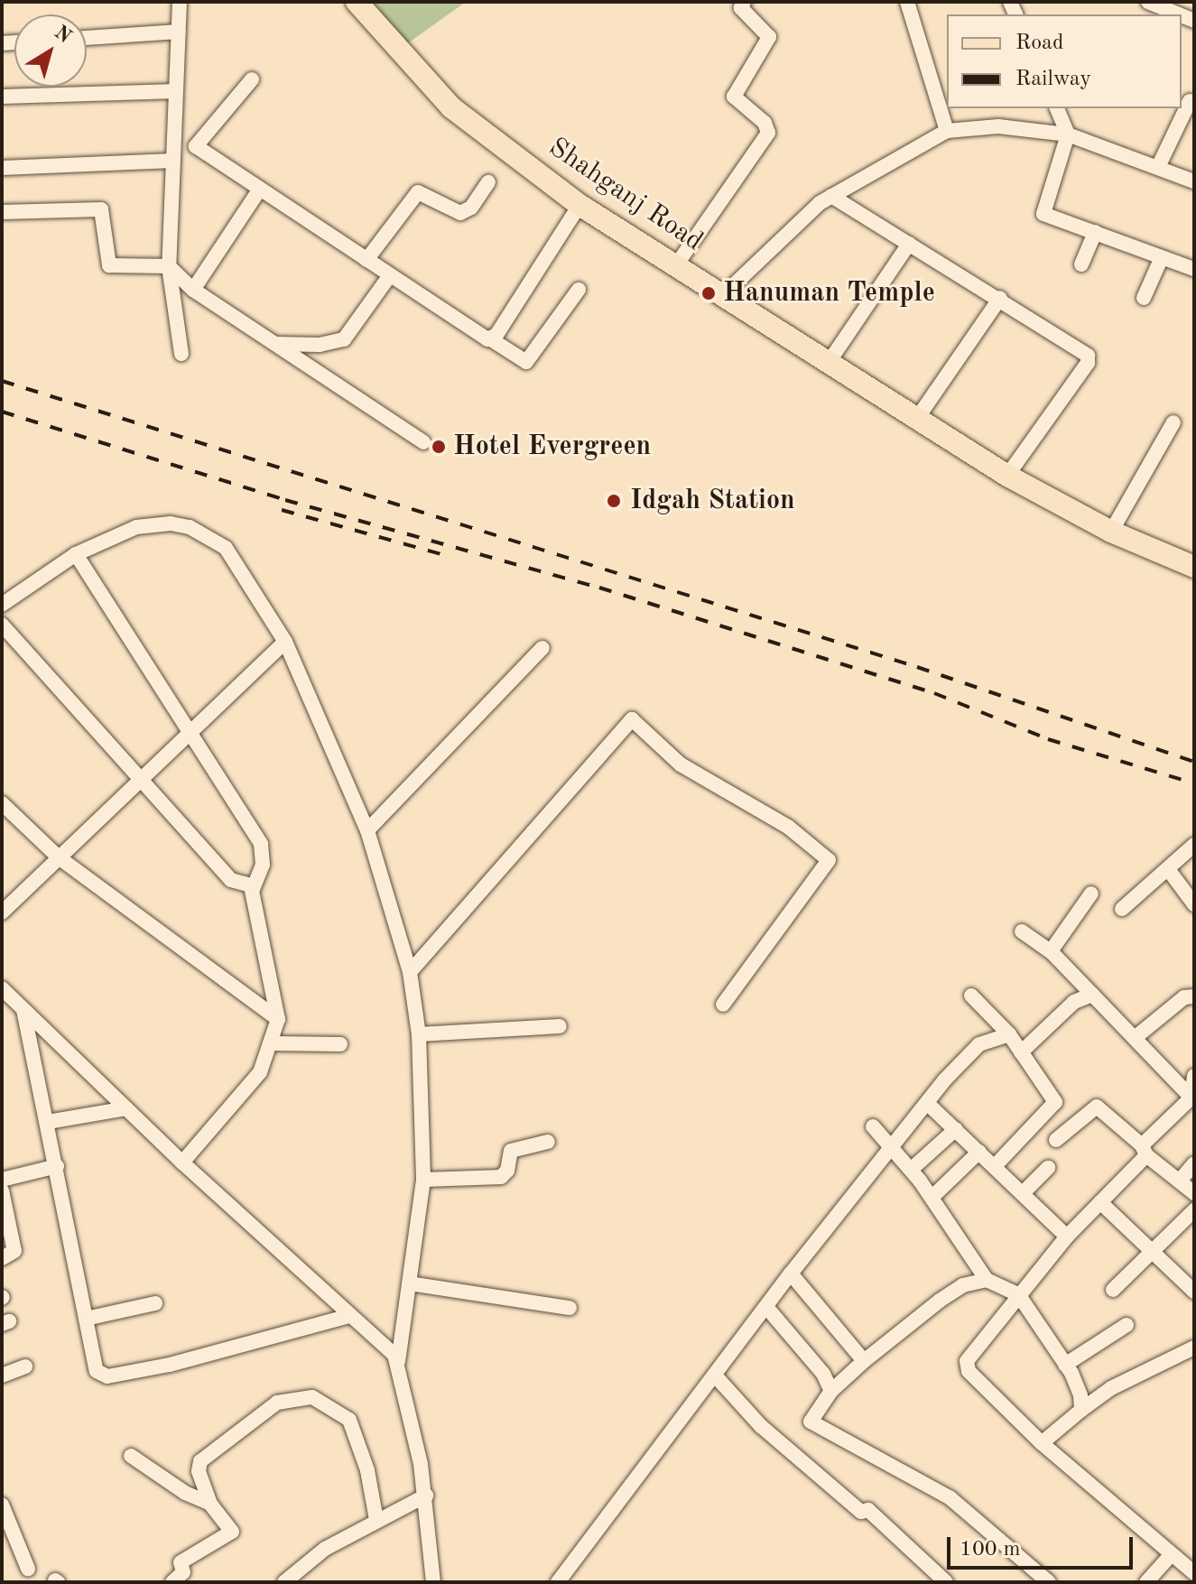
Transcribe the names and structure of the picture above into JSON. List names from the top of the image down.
{
  "streets": {
    "main road": ["Shahganj Road"]
  },
  "places": ["Hanuman Temple", "Hotel Evergreen", "Idgah Station"],
  "legend": ["Road", "Railway"],
  "scale_bar": "100 m",
  "north": "top right"
}
